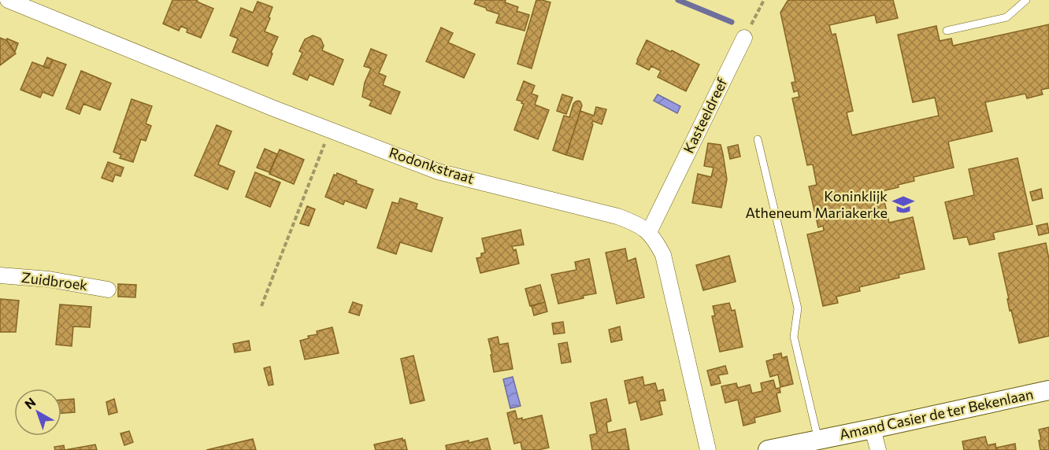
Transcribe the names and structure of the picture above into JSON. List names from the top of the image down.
{
  "streets": {
    "street": [
      "Kasteeldreef",
      "Rodonkstraat",
      "Zuidbroek",
      "Amand Casier de ter Bekenlaan"
    ]
  },
  "crossings": [
    ["Kasteeldreef", "Rodonkstraat"]
  ],
  "places": {
    "school or university": ["Koninklijk Atheneum Mariakerke"]
  },
  "north": "top left"
}
